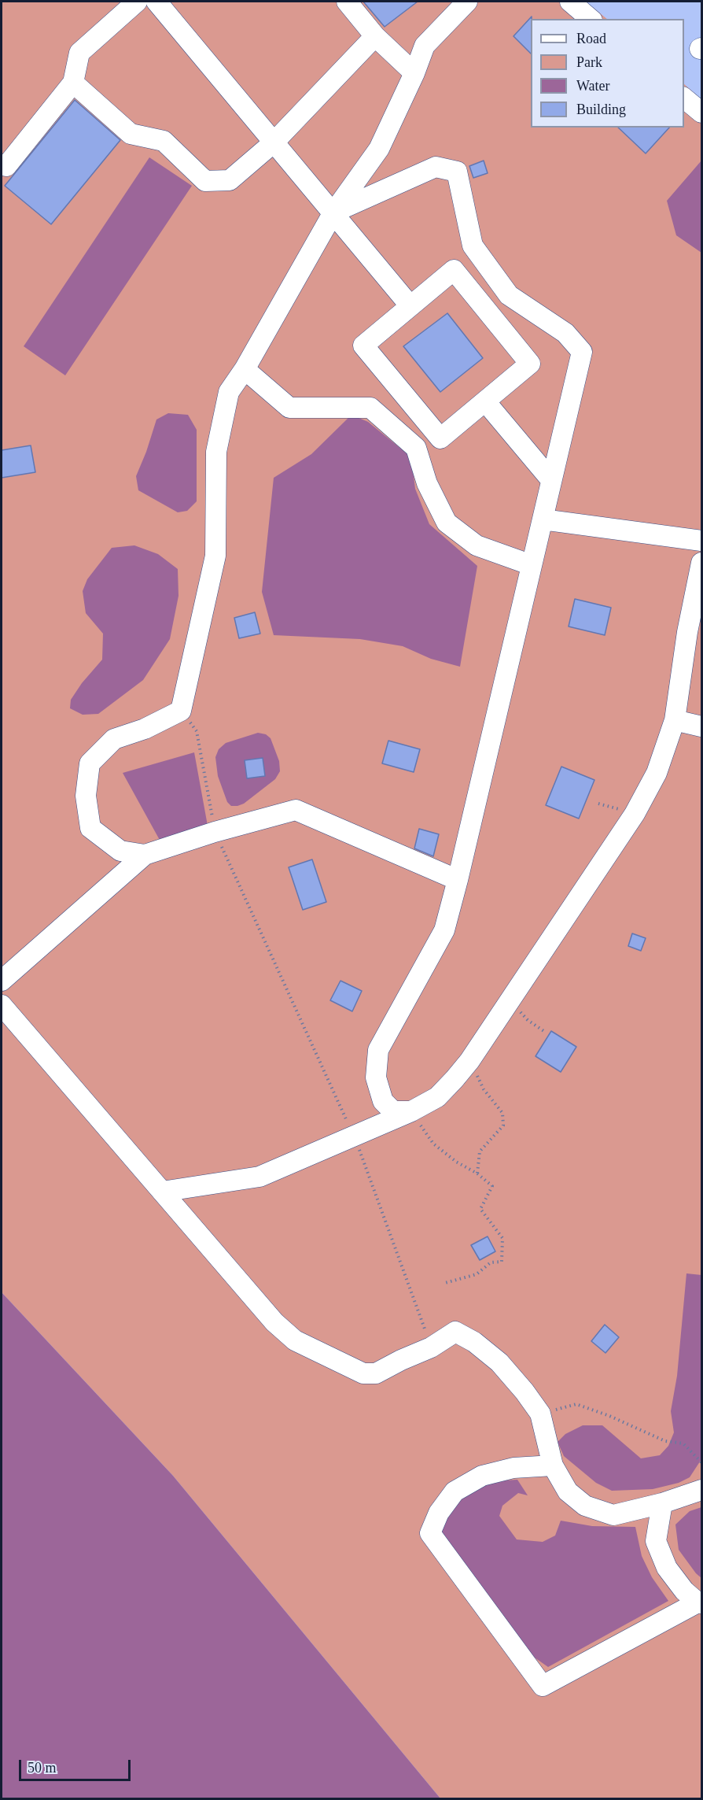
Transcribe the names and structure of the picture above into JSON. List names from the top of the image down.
{
  "legend": [
    "Road",
    "Park",
    "Water",
    "Building"
  ],
  "scale_bar": "50 m"
}
